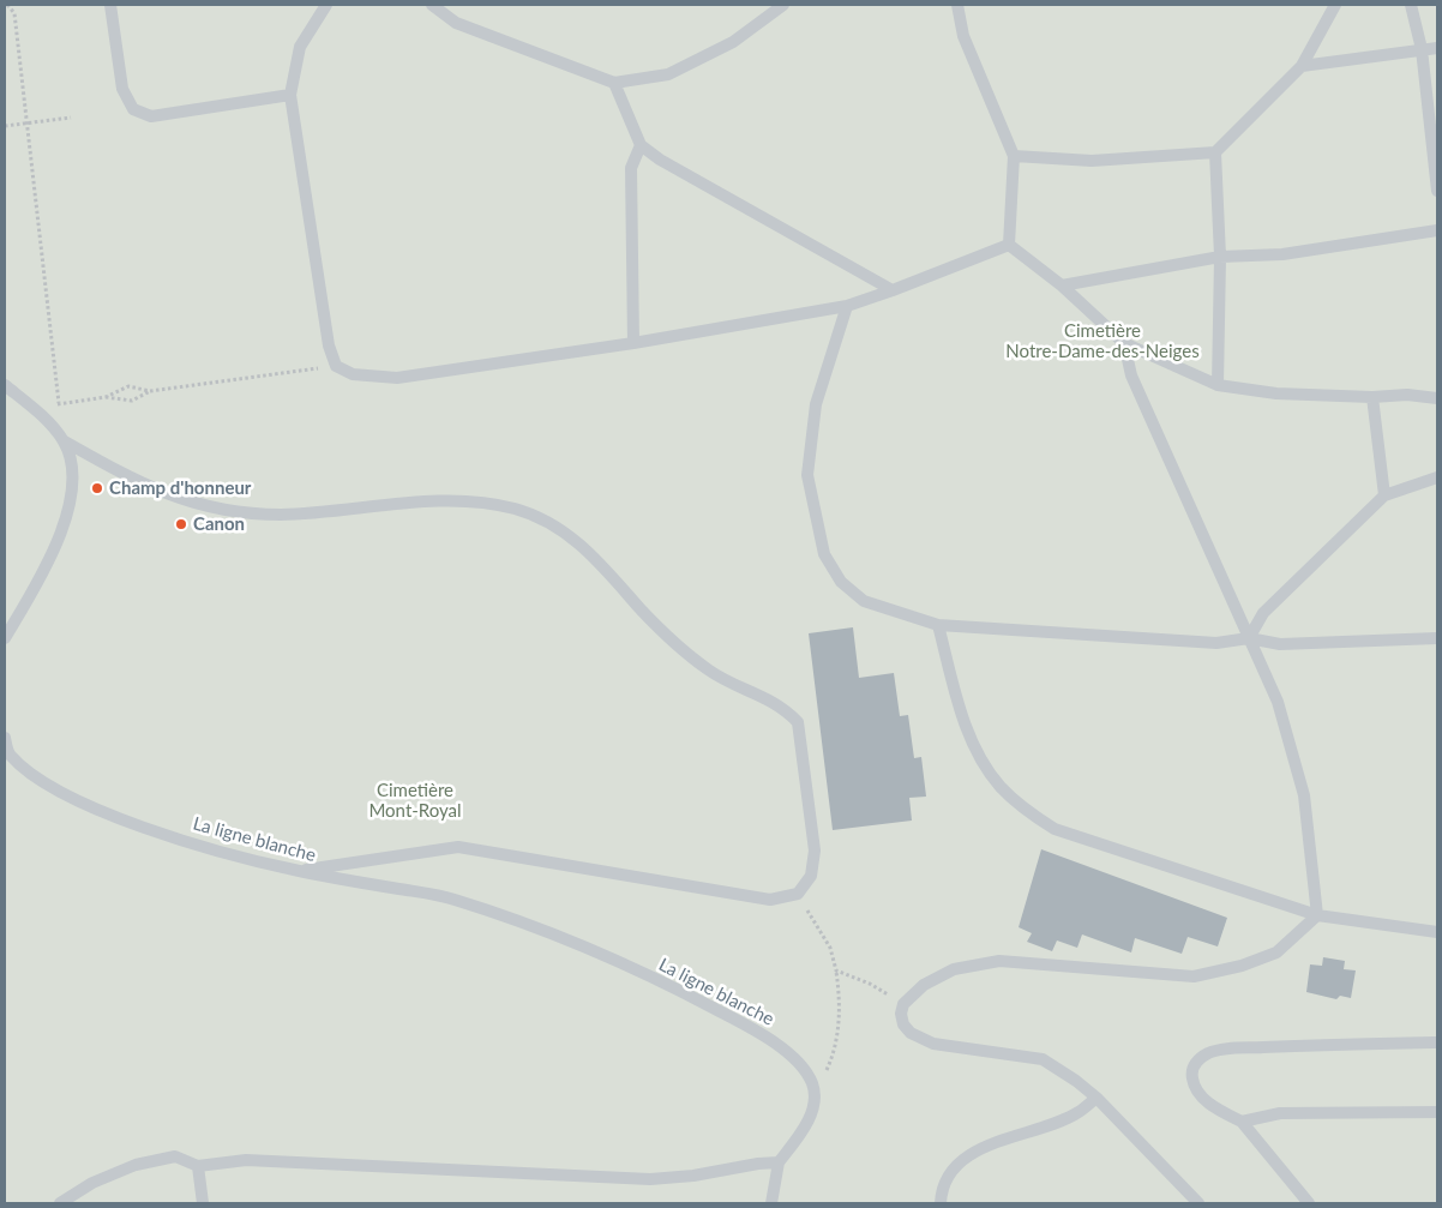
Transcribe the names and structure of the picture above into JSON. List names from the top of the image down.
{
  "streets": {
    "lane": ["La ligne blanche"]
  },
  "parks": ["Cimetière Notre-Dame-des-Neiges", "Cimetière Mont-Royal"],
  "places": ["Champ d'honneur", "Canon"]
}
